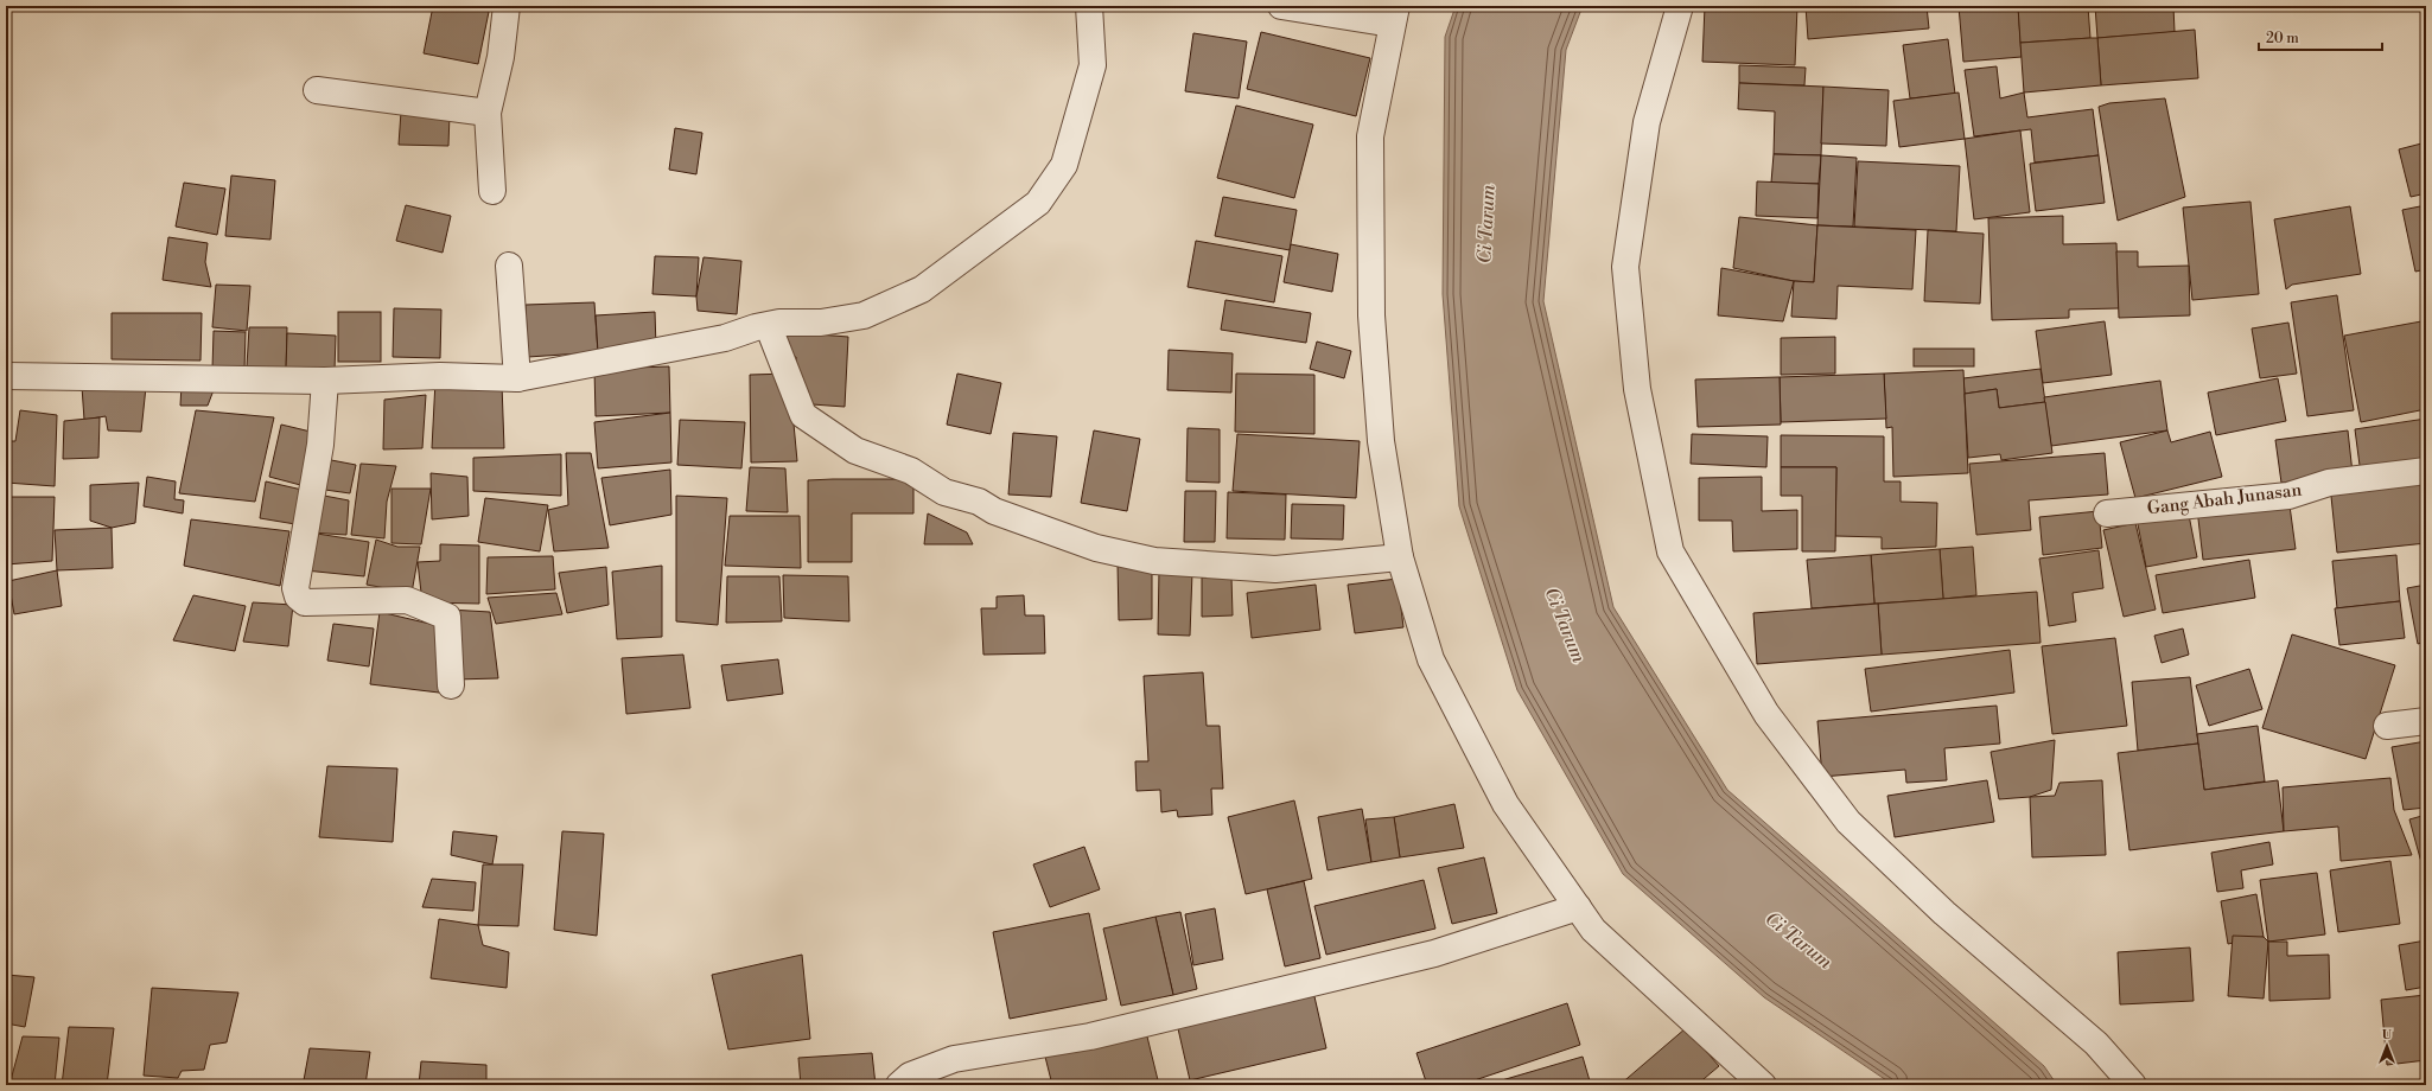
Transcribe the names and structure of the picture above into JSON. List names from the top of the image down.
{
  "streets": {
    "street": ["Gang Abah Junasan"]
  },
  "water": ["Ci Tarum"],
  "scale_bar": "20 m",
  "north": "top"
}
